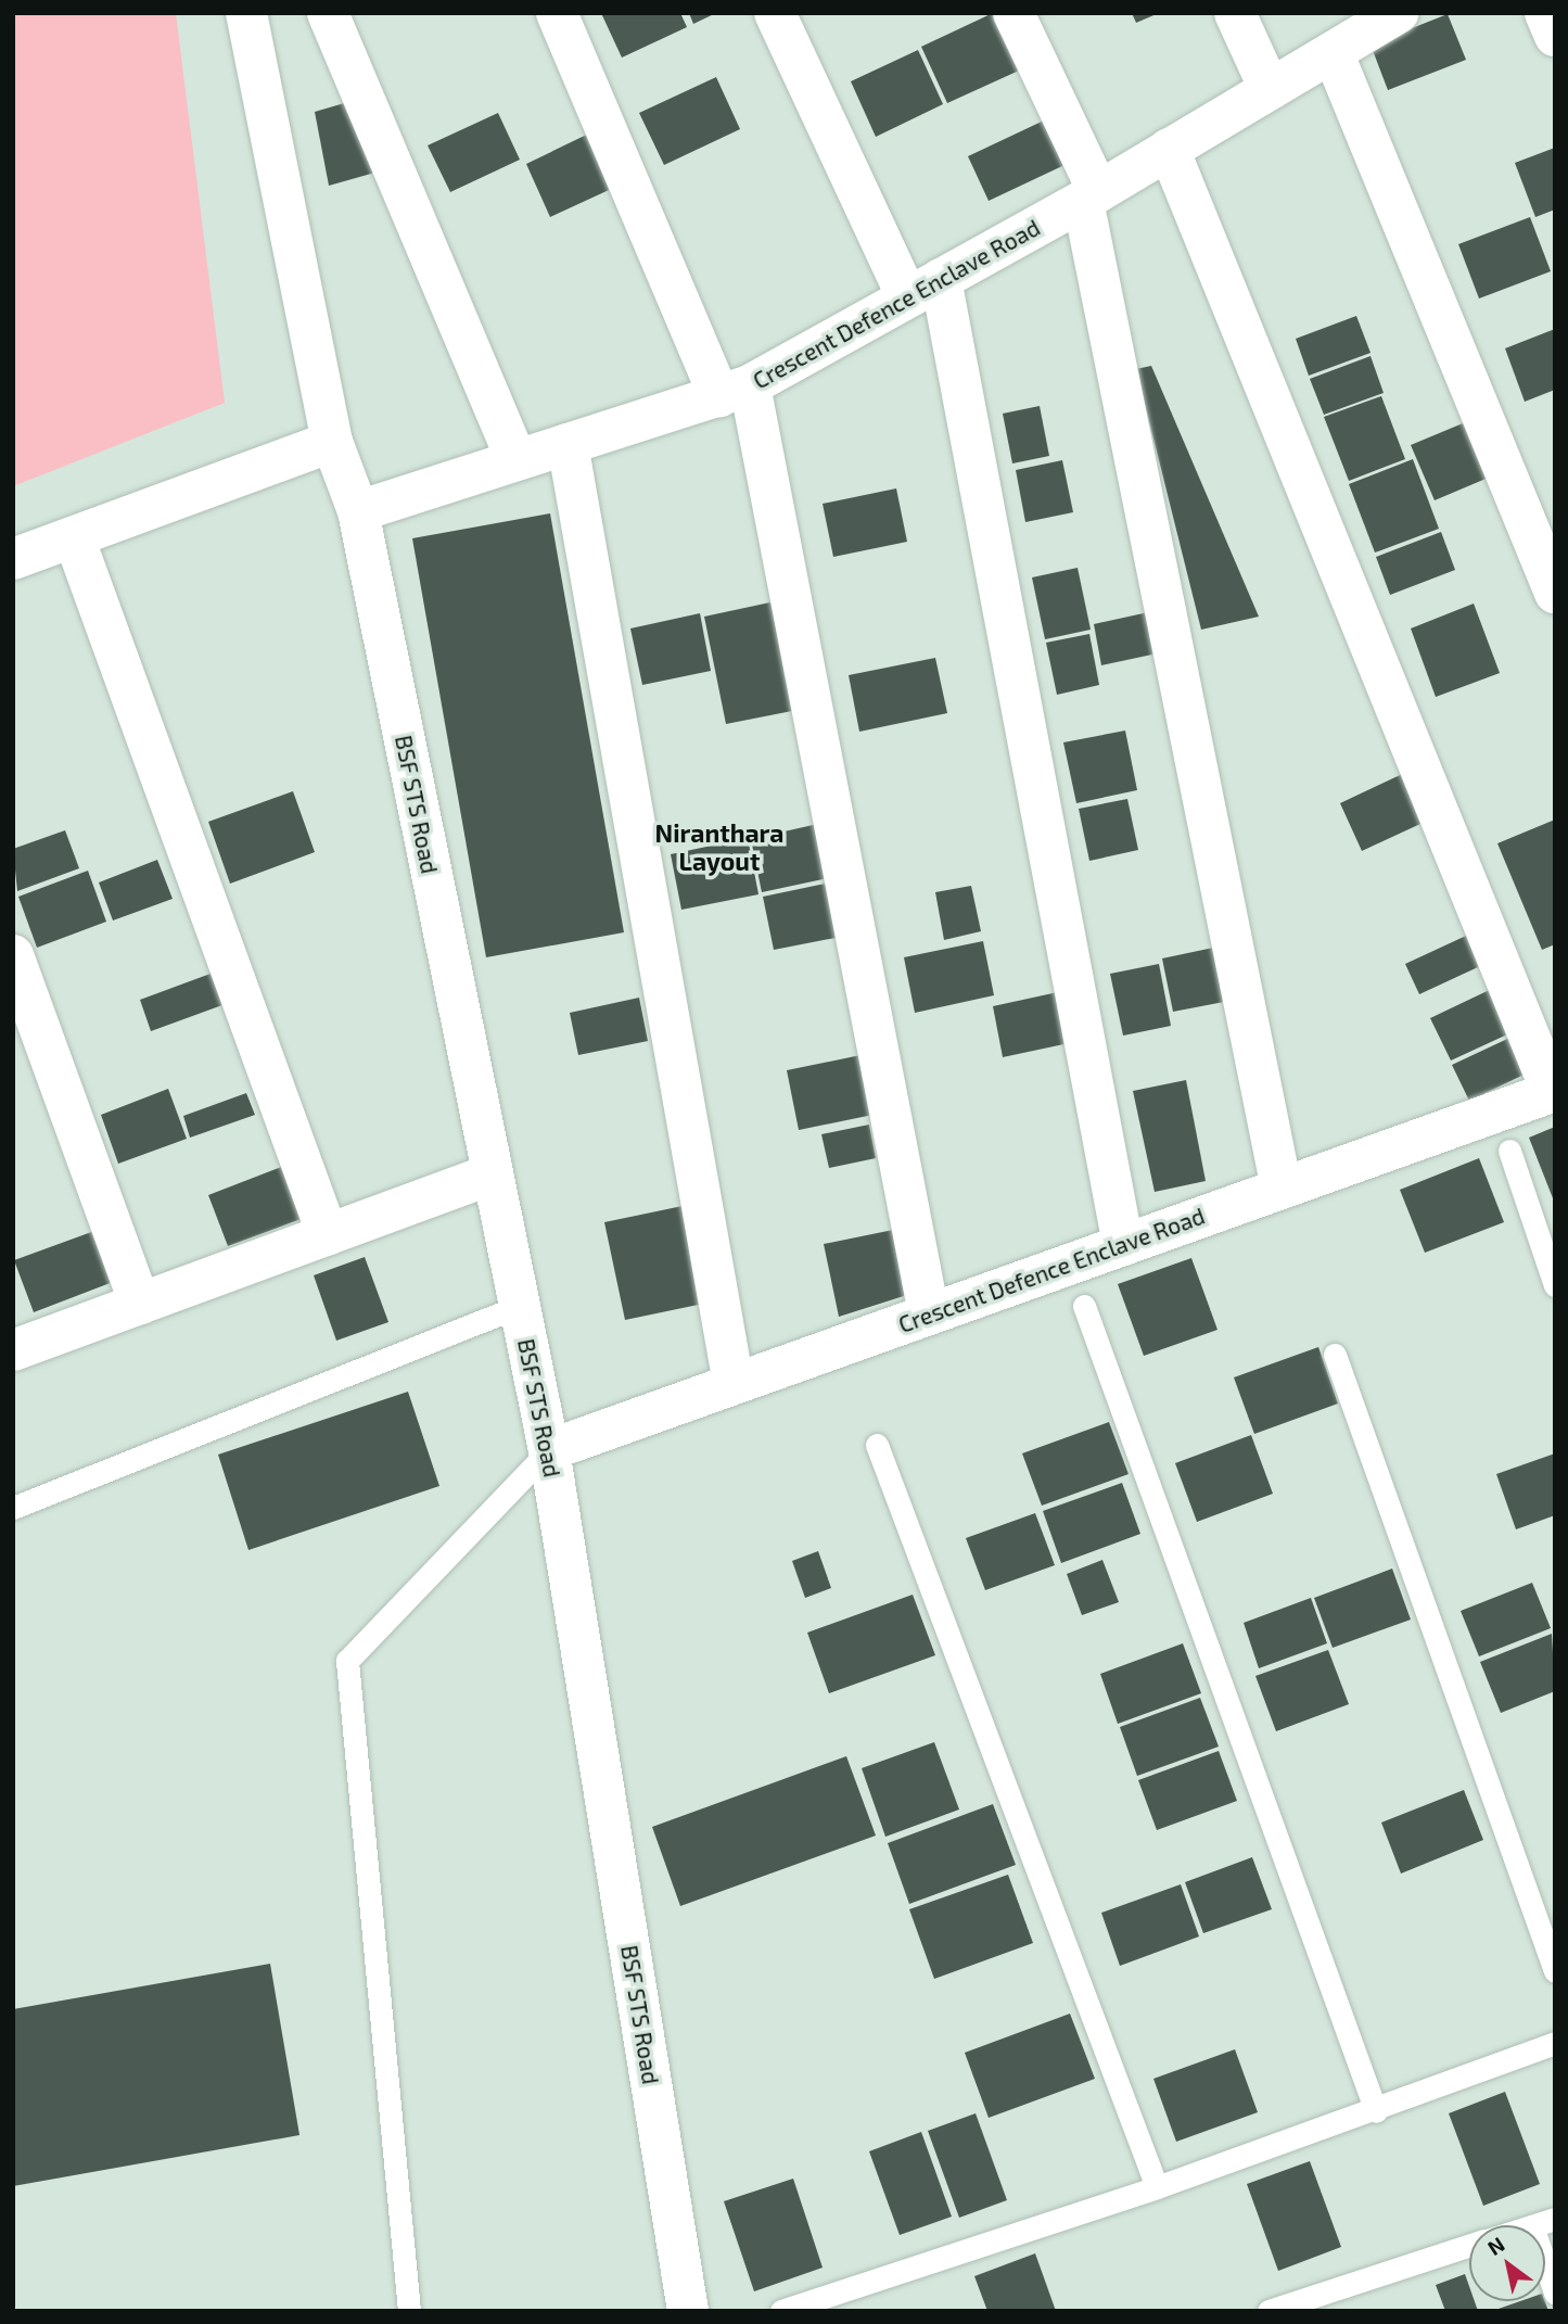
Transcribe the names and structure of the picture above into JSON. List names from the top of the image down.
{
  "streets": {
    "street": ["Crescent Defence Enclave Road", "BSF STS Road"]
  },
  "crossings": [
    ["Crescent Defence Enclave Road", "BSF STS Road"]
  ],
  "districts": ["Niranthara Layout"],
  "north": "top left"
}
